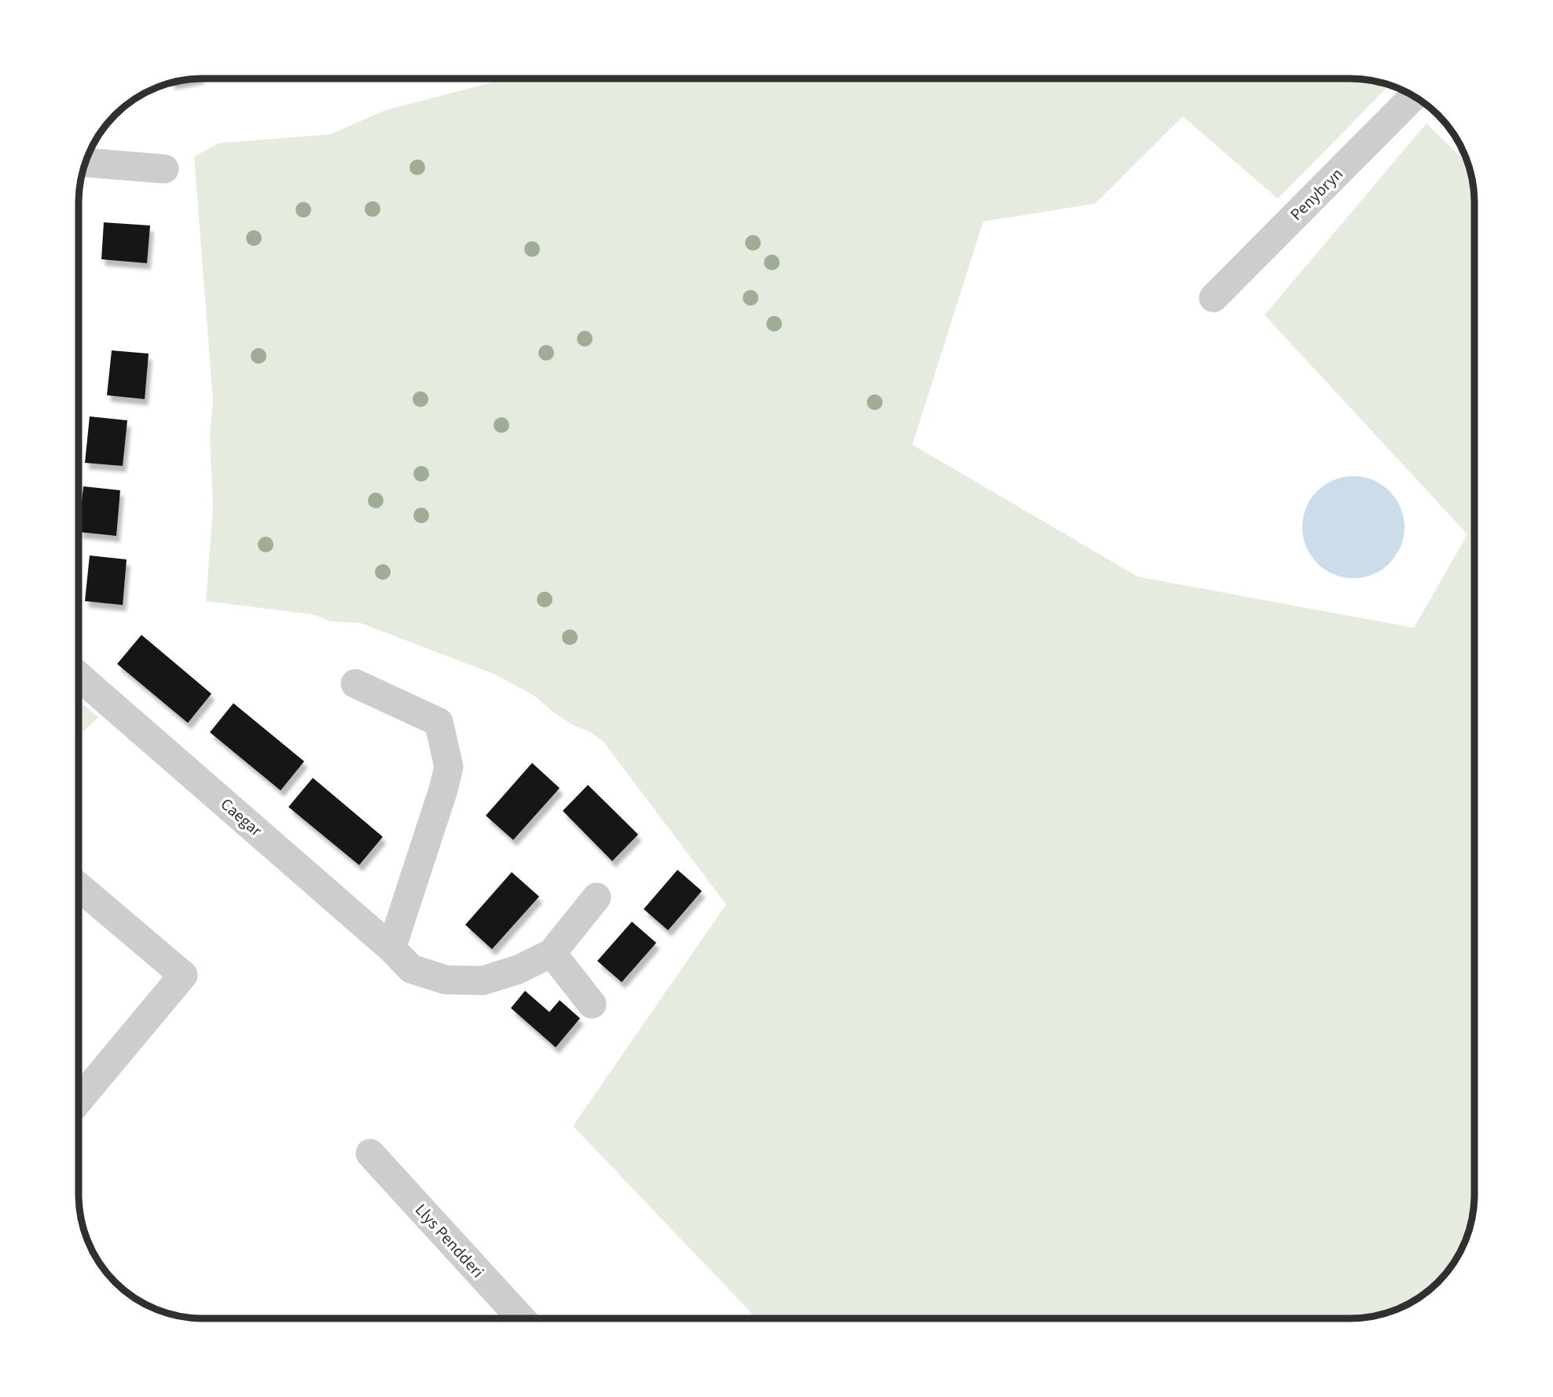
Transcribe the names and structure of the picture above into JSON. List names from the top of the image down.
{
  "streets": {
    "street": ["Penybryn", "Caegar", "Llys Pendderi"]
  }
}
